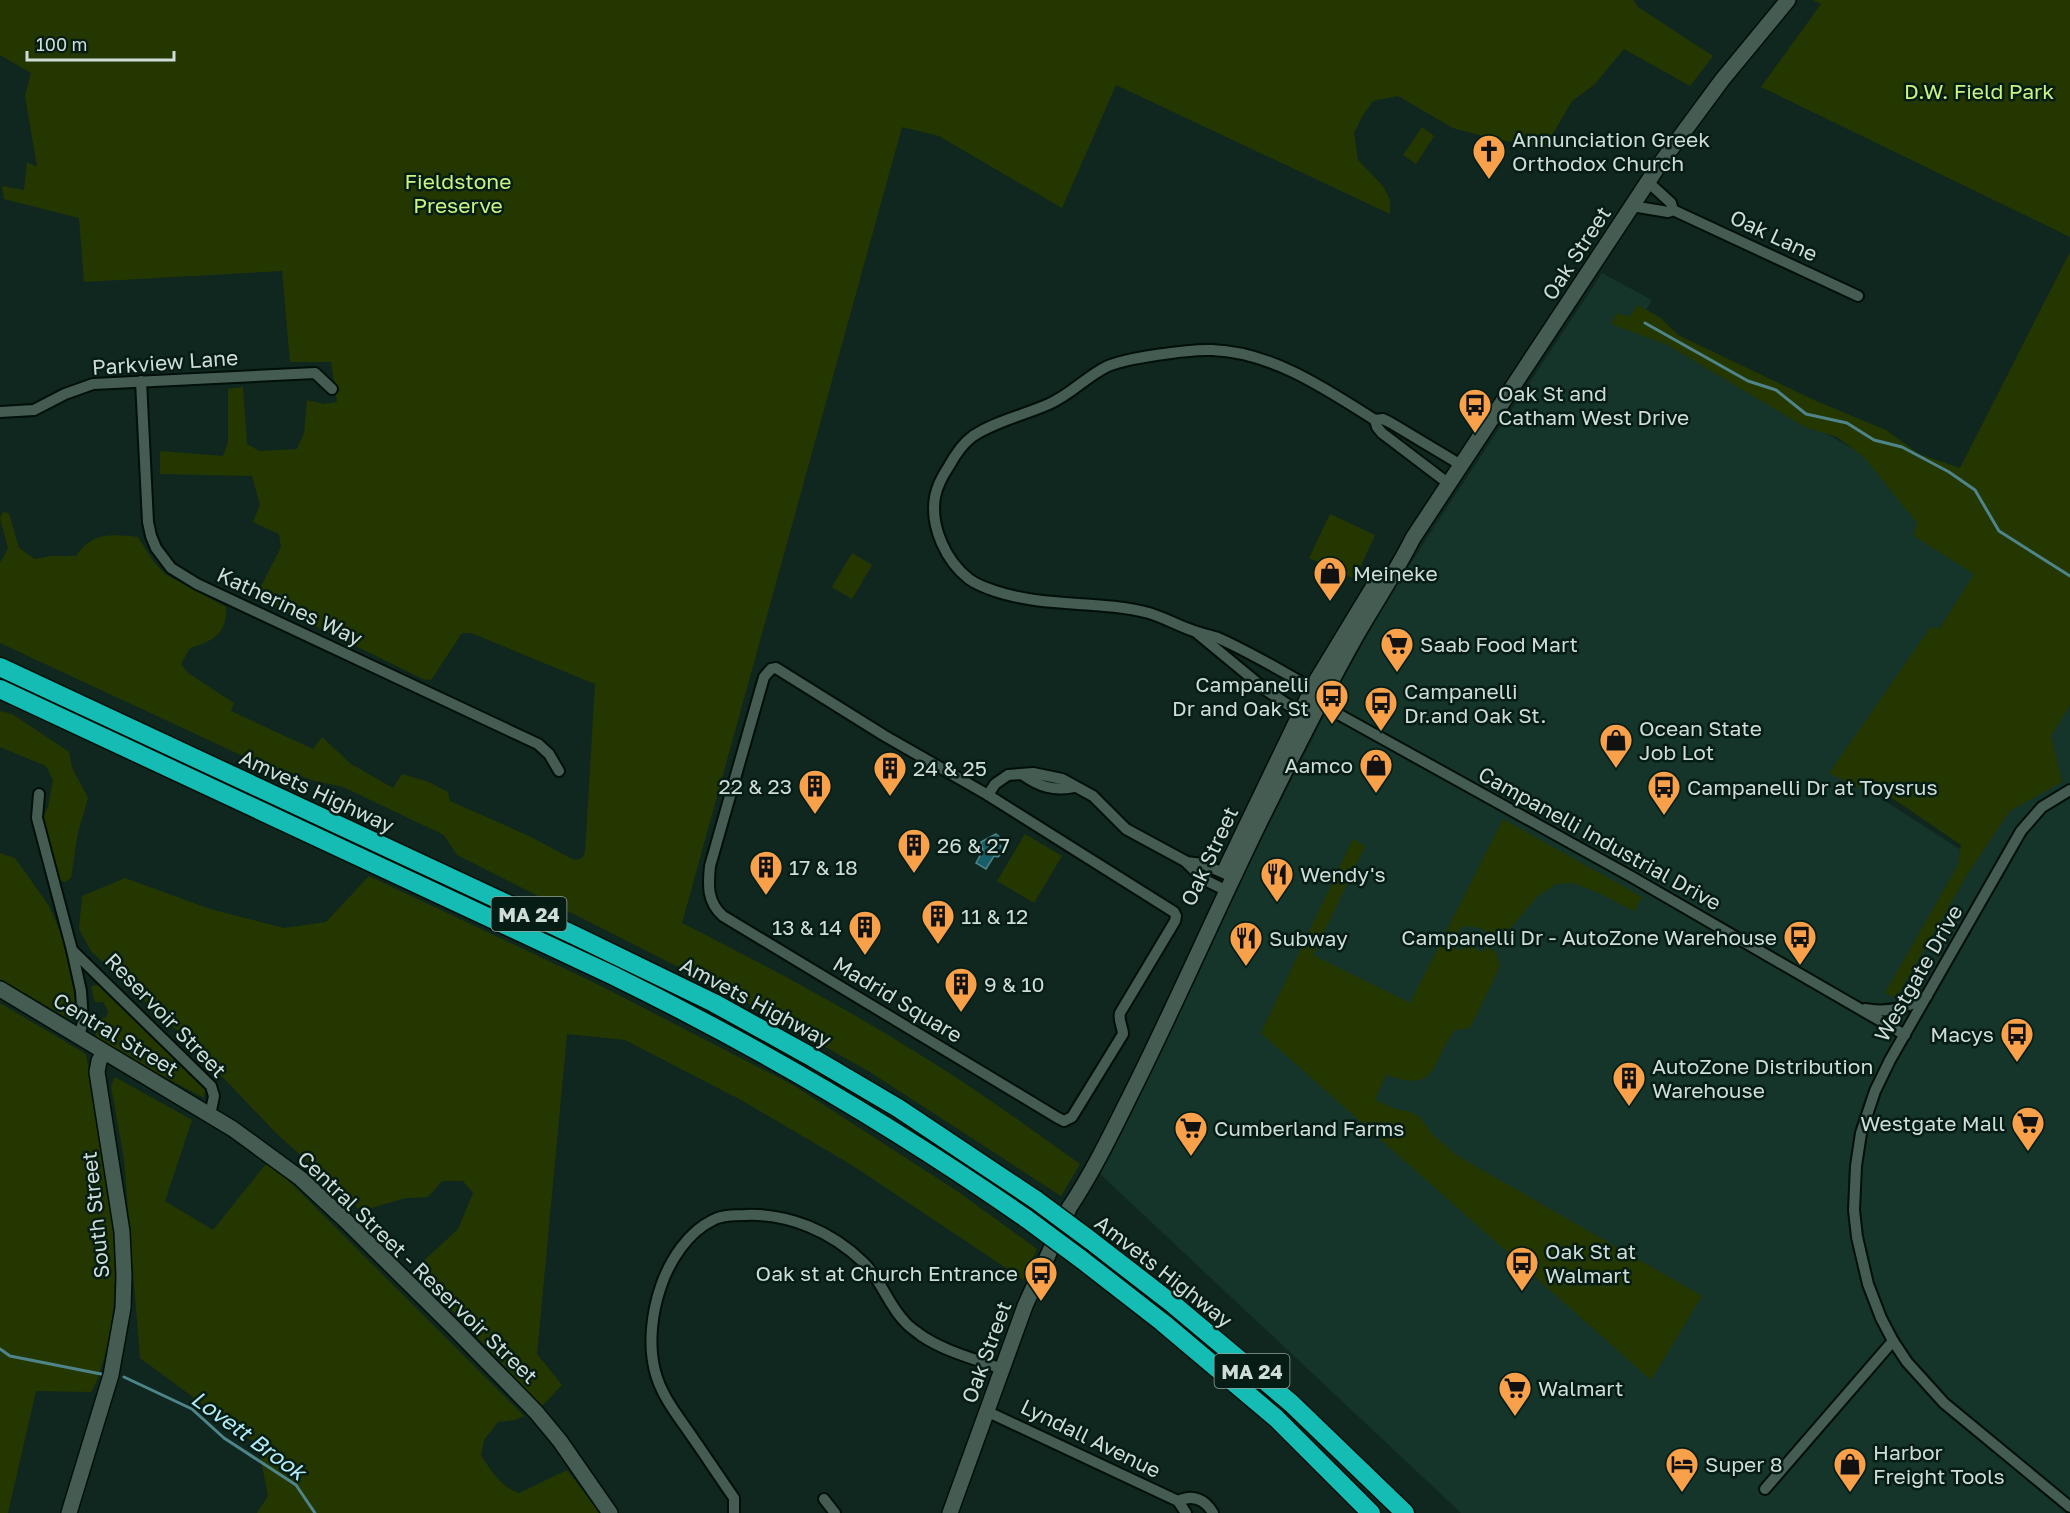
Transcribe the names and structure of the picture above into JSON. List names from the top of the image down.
{
  "streets": {
    "highway": ["Amvets Highway", "MA 24"],
    "main road": [
      "Oak Street",
      "Central Street",
      "South Street",
      "Central Street - Reservoir Street"
    ],
    "street": [
      "Oak Lane",
      "Parkview Lane",
      "Katherines Way",
      "Campanelli Industrial Drive",
      "Westgate Drive",
      "Madrid Square",
      "Reservoir Street",
      "Lyndall Avenue"
    ]
  },
  "crossings": [
    ["Oak Lane", "Oak Street"],
    ["Oak Street", "Campanelli Industrial Drive"],
    ["Oak Street", "Lyndall Avenue"],
    ["Parkview Lane", "Katherines Way"],
    ["Campanelli Industrial Drive", "Westgate Drive"],
    ["Reservoir Street", "Central Street"],
    ["Reservoir Street", "Central Street - Reservoir Street"],
    ["Central Street", "South Street"],
    ["Central Street", "Central Street - Reservoir Street"]
  ],
  "water": ["Lovett Brook"],
  "parks": ["D.W. Field Park", "Fieldstone Preserve"],
  "places": {
    "church": ["Annunciation Greek Orthodox Church"],
    "bus stop": [
      "Oak St and Catham West Drive",
      "Campanelli Dr and Oak St",
      "Campanelli Dr.and Oak St.",
      "Campanelli Dr at Toysrus",
      "Campanelli Dr - AutoZone Warehouse",
      "Macys",
      "Oak St at Walmart",
      "Oak st at Church Entrance"
    ],
    "shop": [
      "Meineke",
      "Ocean State Job Lot",
      "Aamco",
      "Harbor Freight Tools"
    ],
    "supermarket": [
      "Saab Food Mart",
      "Westgate Mall",
      "Cumberland Farms",
      "Walmart"
    ],
    "building": [
      "24 & 25",
      "22 & 23",
      "26 & 27",
      "17 & 18",
      "11 & 12",
      "13 & 14",
      "9 & 10",
      "AutoZone Distribution Warehouse"
    ],
    "restaurant": ["Wendy's", "Subway"],
    "hotel": ["Super 8"]
  },
  "scale_bar": "100 m"
}
